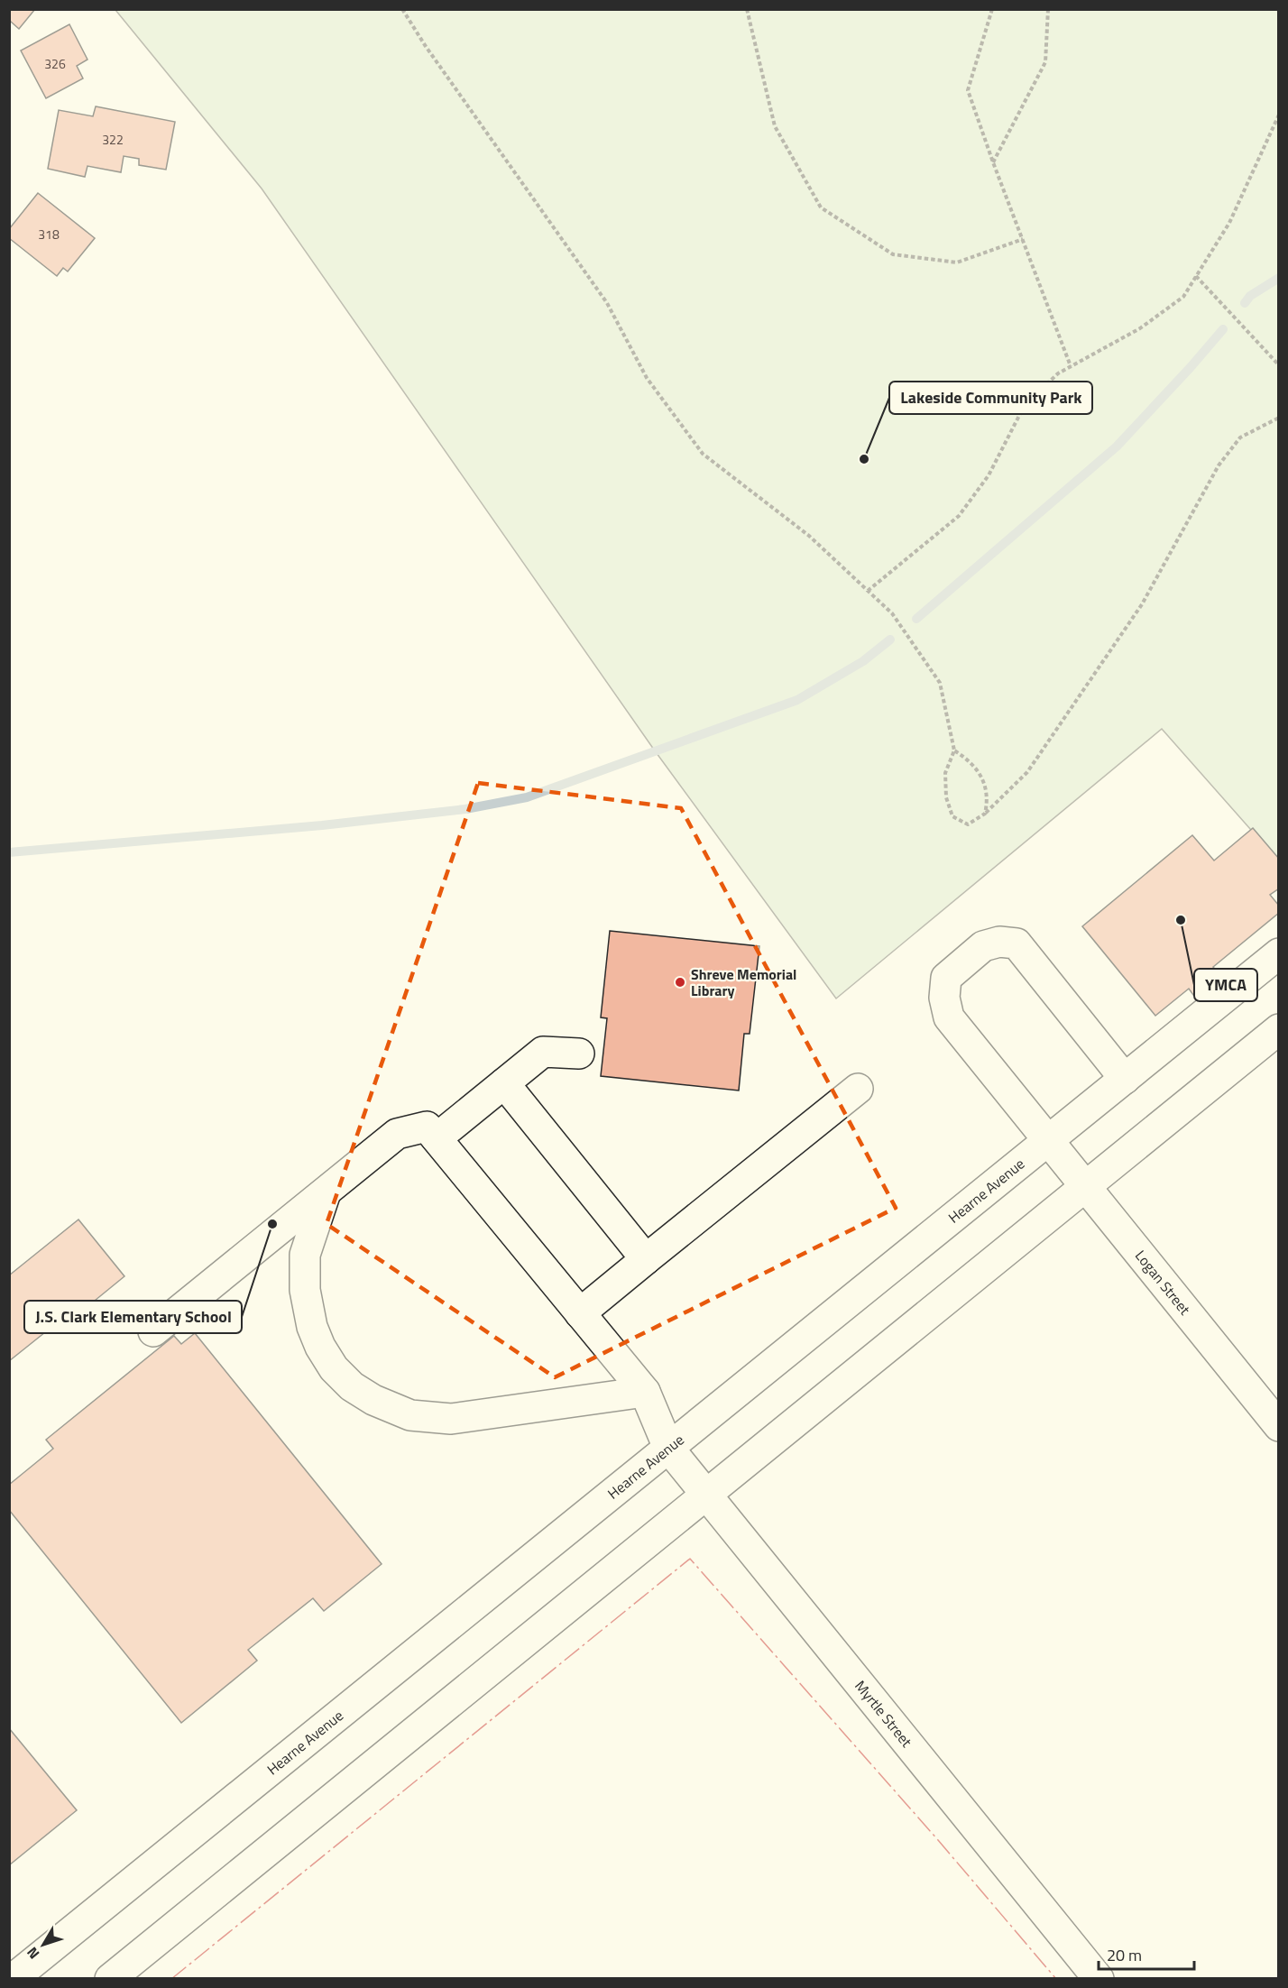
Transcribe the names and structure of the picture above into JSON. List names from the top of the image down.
{
  "streets": {
    "main road": ["Hearne Avenue", "Logan Street", "Myrtle Street"]
  },
  "crossings": [
    ["Hearne Avenue", "Logan Street"],
    ["Hearne Avenue", "Myrtle Street"]
  ],
  "places": [
    "Lakeside Community Park",
    "YMCA",
    "Shreve Memorial Library",
    "J.S. Clark Elementary School"
  ],
  "house_numbers": ["326", "322", "318"],
  "scale_bar": "20 m",
  "north": "bottom left"
}
